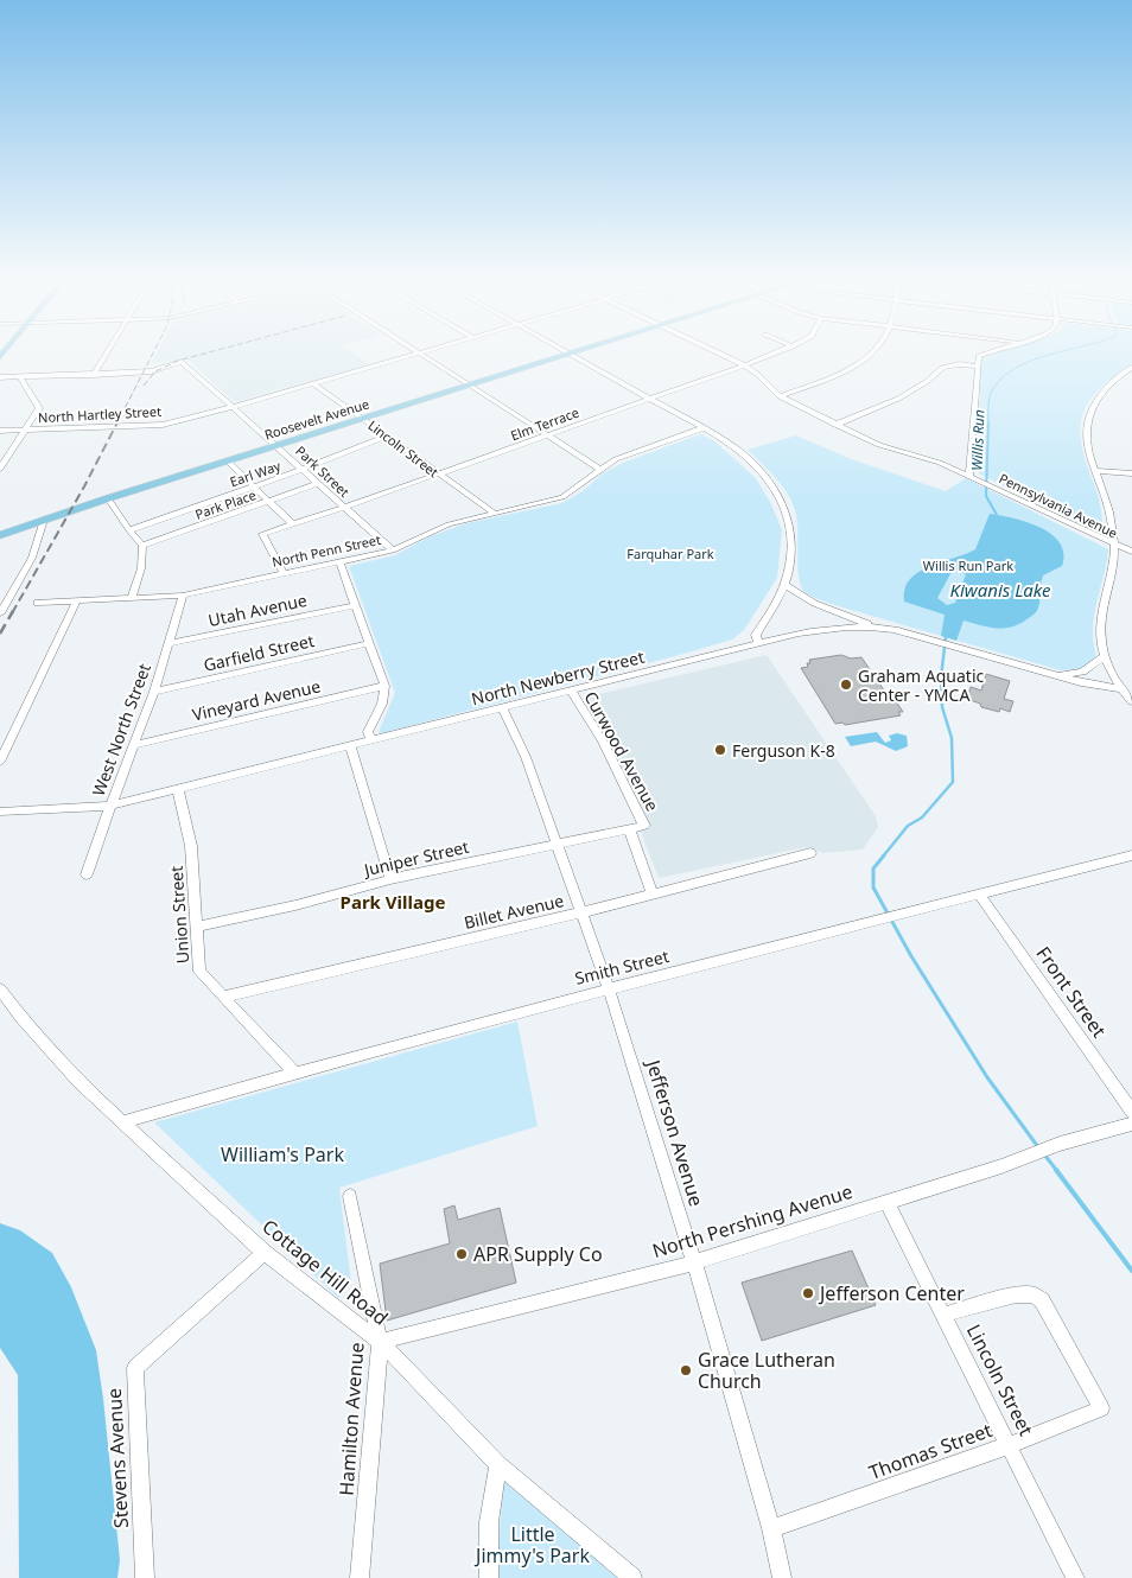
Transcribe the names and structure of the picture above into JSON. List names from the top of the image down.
{
  "streets": {
    "main road": ["Roosevelt Avenue"],
    "street": [
      "North Hartley Street",
      "Elm Terrace",
      "Lincoln Street",
      "Park Street",
      "Earl Way",
      "Park Place",
      "Pennsylvania Avenue",
      "North Penn Street",
      "Utah Avenue",
      "Garfield Street",
      "North Newberry Street",
      "Vineyard Avenue",
      "West North Street",
      "Curwood Avenue",
      "Juniper Street",
      "Billet Avenue",
      "Union Street",
      "Smith Street",
      "Front Street",
      "Jefferson Avenue",
      "North Pershing Avenue",
      "Cottage Hill Road",
      "Hamilton Avenue",
      "Thomas Street",
      "Stevens Avenue"
    ]
  },
  "crossings": [
    ["North Hartley Street", "Lincoln Street"],
    ["North Hartley Street", "Park Street"],
    ["Roosevelt Avenue", "Lincoln Street"],
    ["Roosevelt Avenue", "Park Street"],
    ["Elm Terrace", "Lincoln Street"],
    ["Elm Terrace", "Park Street"],
    ["Elm Terrace", "Pennsylvania Avenue"],
    ["Elm Terrace", "North Penn Street"],
    ["Lincoln Street", "Earl Way"],
    ["Lincoln Street", "North Penn Street"],
    ["Lincoln Street", "North Pershing Avenue"],
    ["Lincoln Street", "Thomas Street"],
    ["Park Street", "Earl Way"],
    ["Park Street", "Park Place"],
    ["Park Street", "North Penn Street"],
    ["North Penn Street", "West North Street"],
    ["Utah Avenue", "West North Street"],
    ["Garfield Street", "West North Street"],
    ["North Newberry Street", "West North Street"],
    ["North Newberry Street", "Curwood Avenue"],
    ["North Newberry Street", "Union Street"],
    ["North Newberry Street", "Jefferson Avenue"],
    ["Vineyard Avenue", "West North Street"],
    ["Curwood Avenue", "Juniper Street"],
    ["Curwood Avenue", "Billet Avenue"],
    ["Juniper Street", "Union Street"],
    ["Juniper Street", "Jefferson Avenue"],
    ["Billet Avenue", "Union Street"],
    ["Billet Avenue", "Jefferson Avenue"],
    ["Union Street", "Smith Street"],
    ["Smith Street", "Front Street"],
    ["Smith Street", "Jefferson Avenue"],
    ["Smith Street", "Cottage Hill Road"],
    ["Jefferson Avenue", "North Pershing Avenue"],
    ["Jefferson Avenue", "Thomas Street"],
    ["North Pershing Avenue", "Cottage Hill Road"],
    ["North Pershing Avenue", "Hamilton Avenue"],
    ["Cottage Hill Road", "Hamilton Avenue"],
    ["Cottage Hill Road", "Stevens Avenue"]
  ],
  "districts": ["Park Village"],
  "water": ["Willis Run", "Kiwanis Lake"],
  "parks": [
    "Farquhar Park",
    "Willis Run Park",
    "William's Park",
    "Little Jimmy's Park"
  ],
  "places": [
    "Graham Aquatic Center - YMCA",
    "Ferguson K-8",
    "APR Supply Co",
    "Jefferson Center",
    "Grace Lutheran Church"
  ]
}
